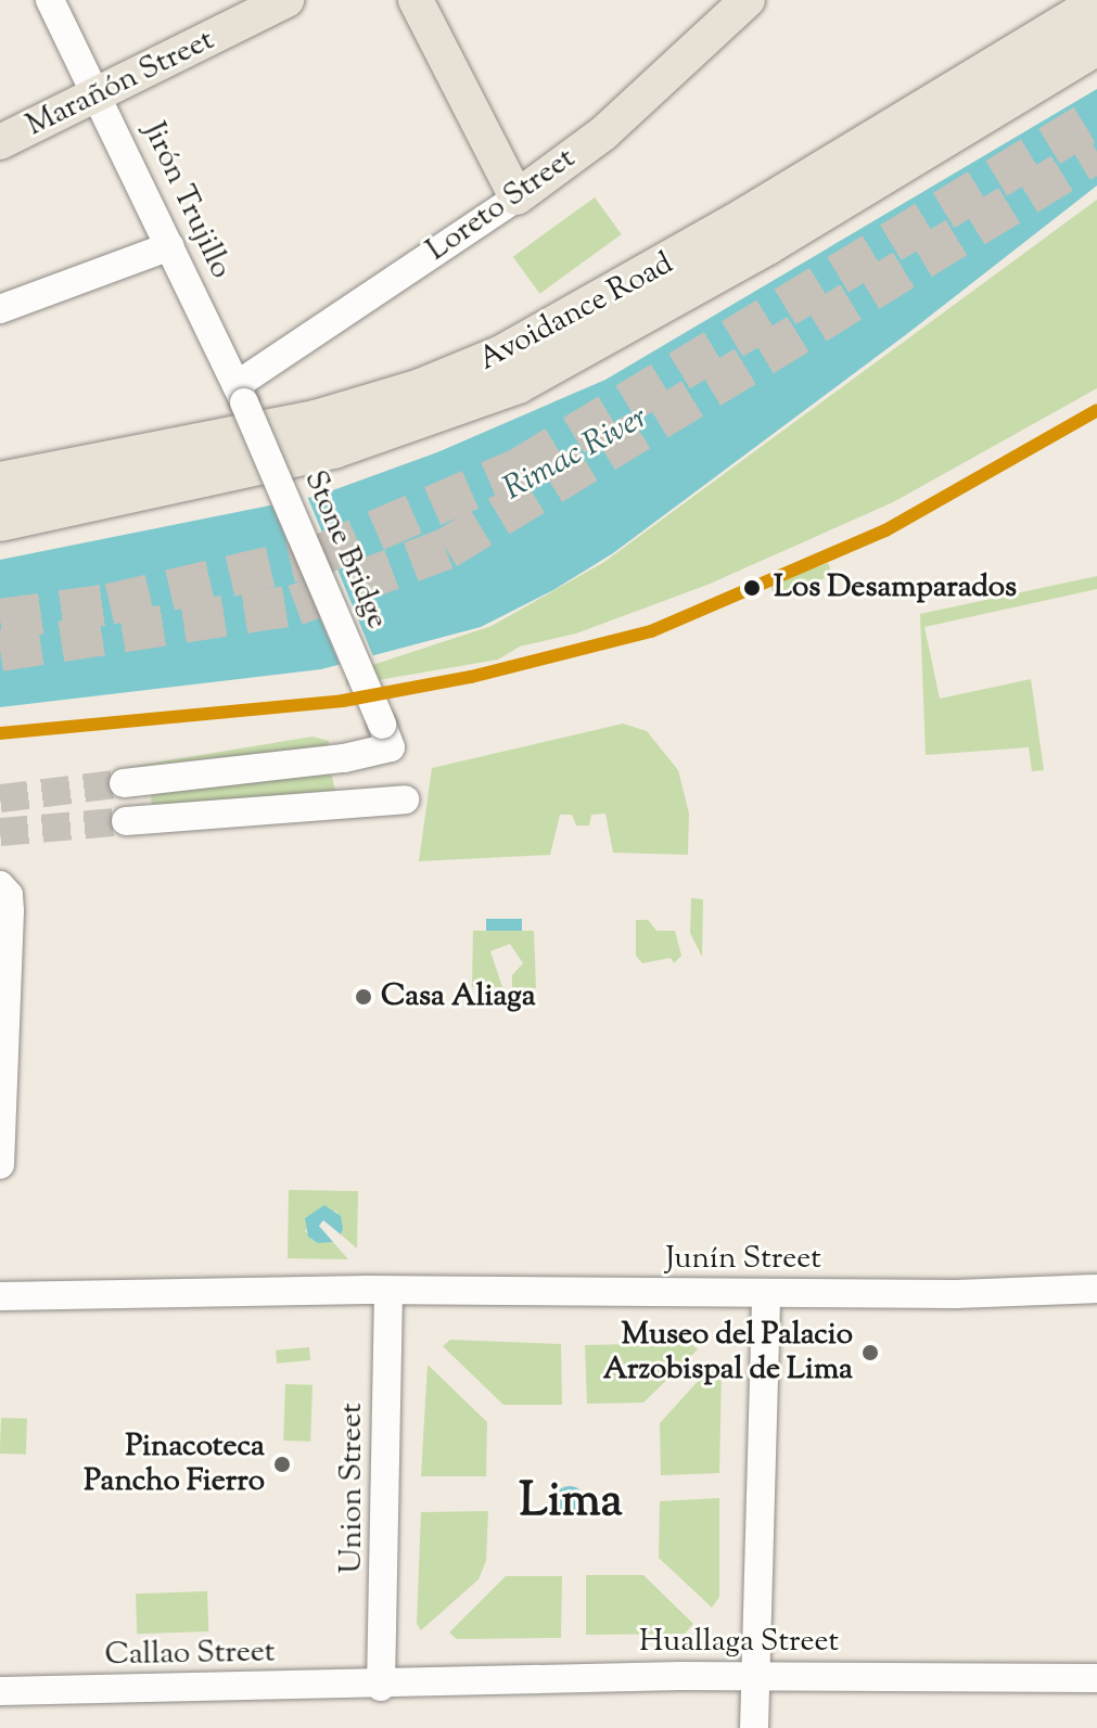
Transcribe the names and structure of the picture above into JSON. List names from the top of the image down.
{
  "streets": {
    "highway": ["Avoidance Road"],
    "main road": ["Marañón Street", "Loreto Street"],
    "street": [
      "Jirón Trujillo",
      "Stone Bridge",
      "Junín Street",
      "Union Street",
      "Huallaga Street",
      "Callao Street"
    ]
  },
  "crossings": [
    ["Marañón Street", "Jirón Trujillo"],
    ["Jirón Trujillo", "Loreto Street"],
    ["Jirón Trujillo", "Stone Bridge"],
    ["Loreto Street", "Stone Bridge"],
    ["Junín Street", "Union Street"],
    ["Union Street", "Huallaga Street"],
    ["Union Street", "Callao Street"],
    ["Huallaga Street", "Callao Street"]
  ],
  "districts": ["Lima"],
  "water": ["Rimac River"],
  "places": [
    "Los Desamparados",
    "Casa Aliaga",
    "Museo del Palacio Arzobispal de Lima",
    "Pinacoteca Pancho Fierro"
  ]
}
